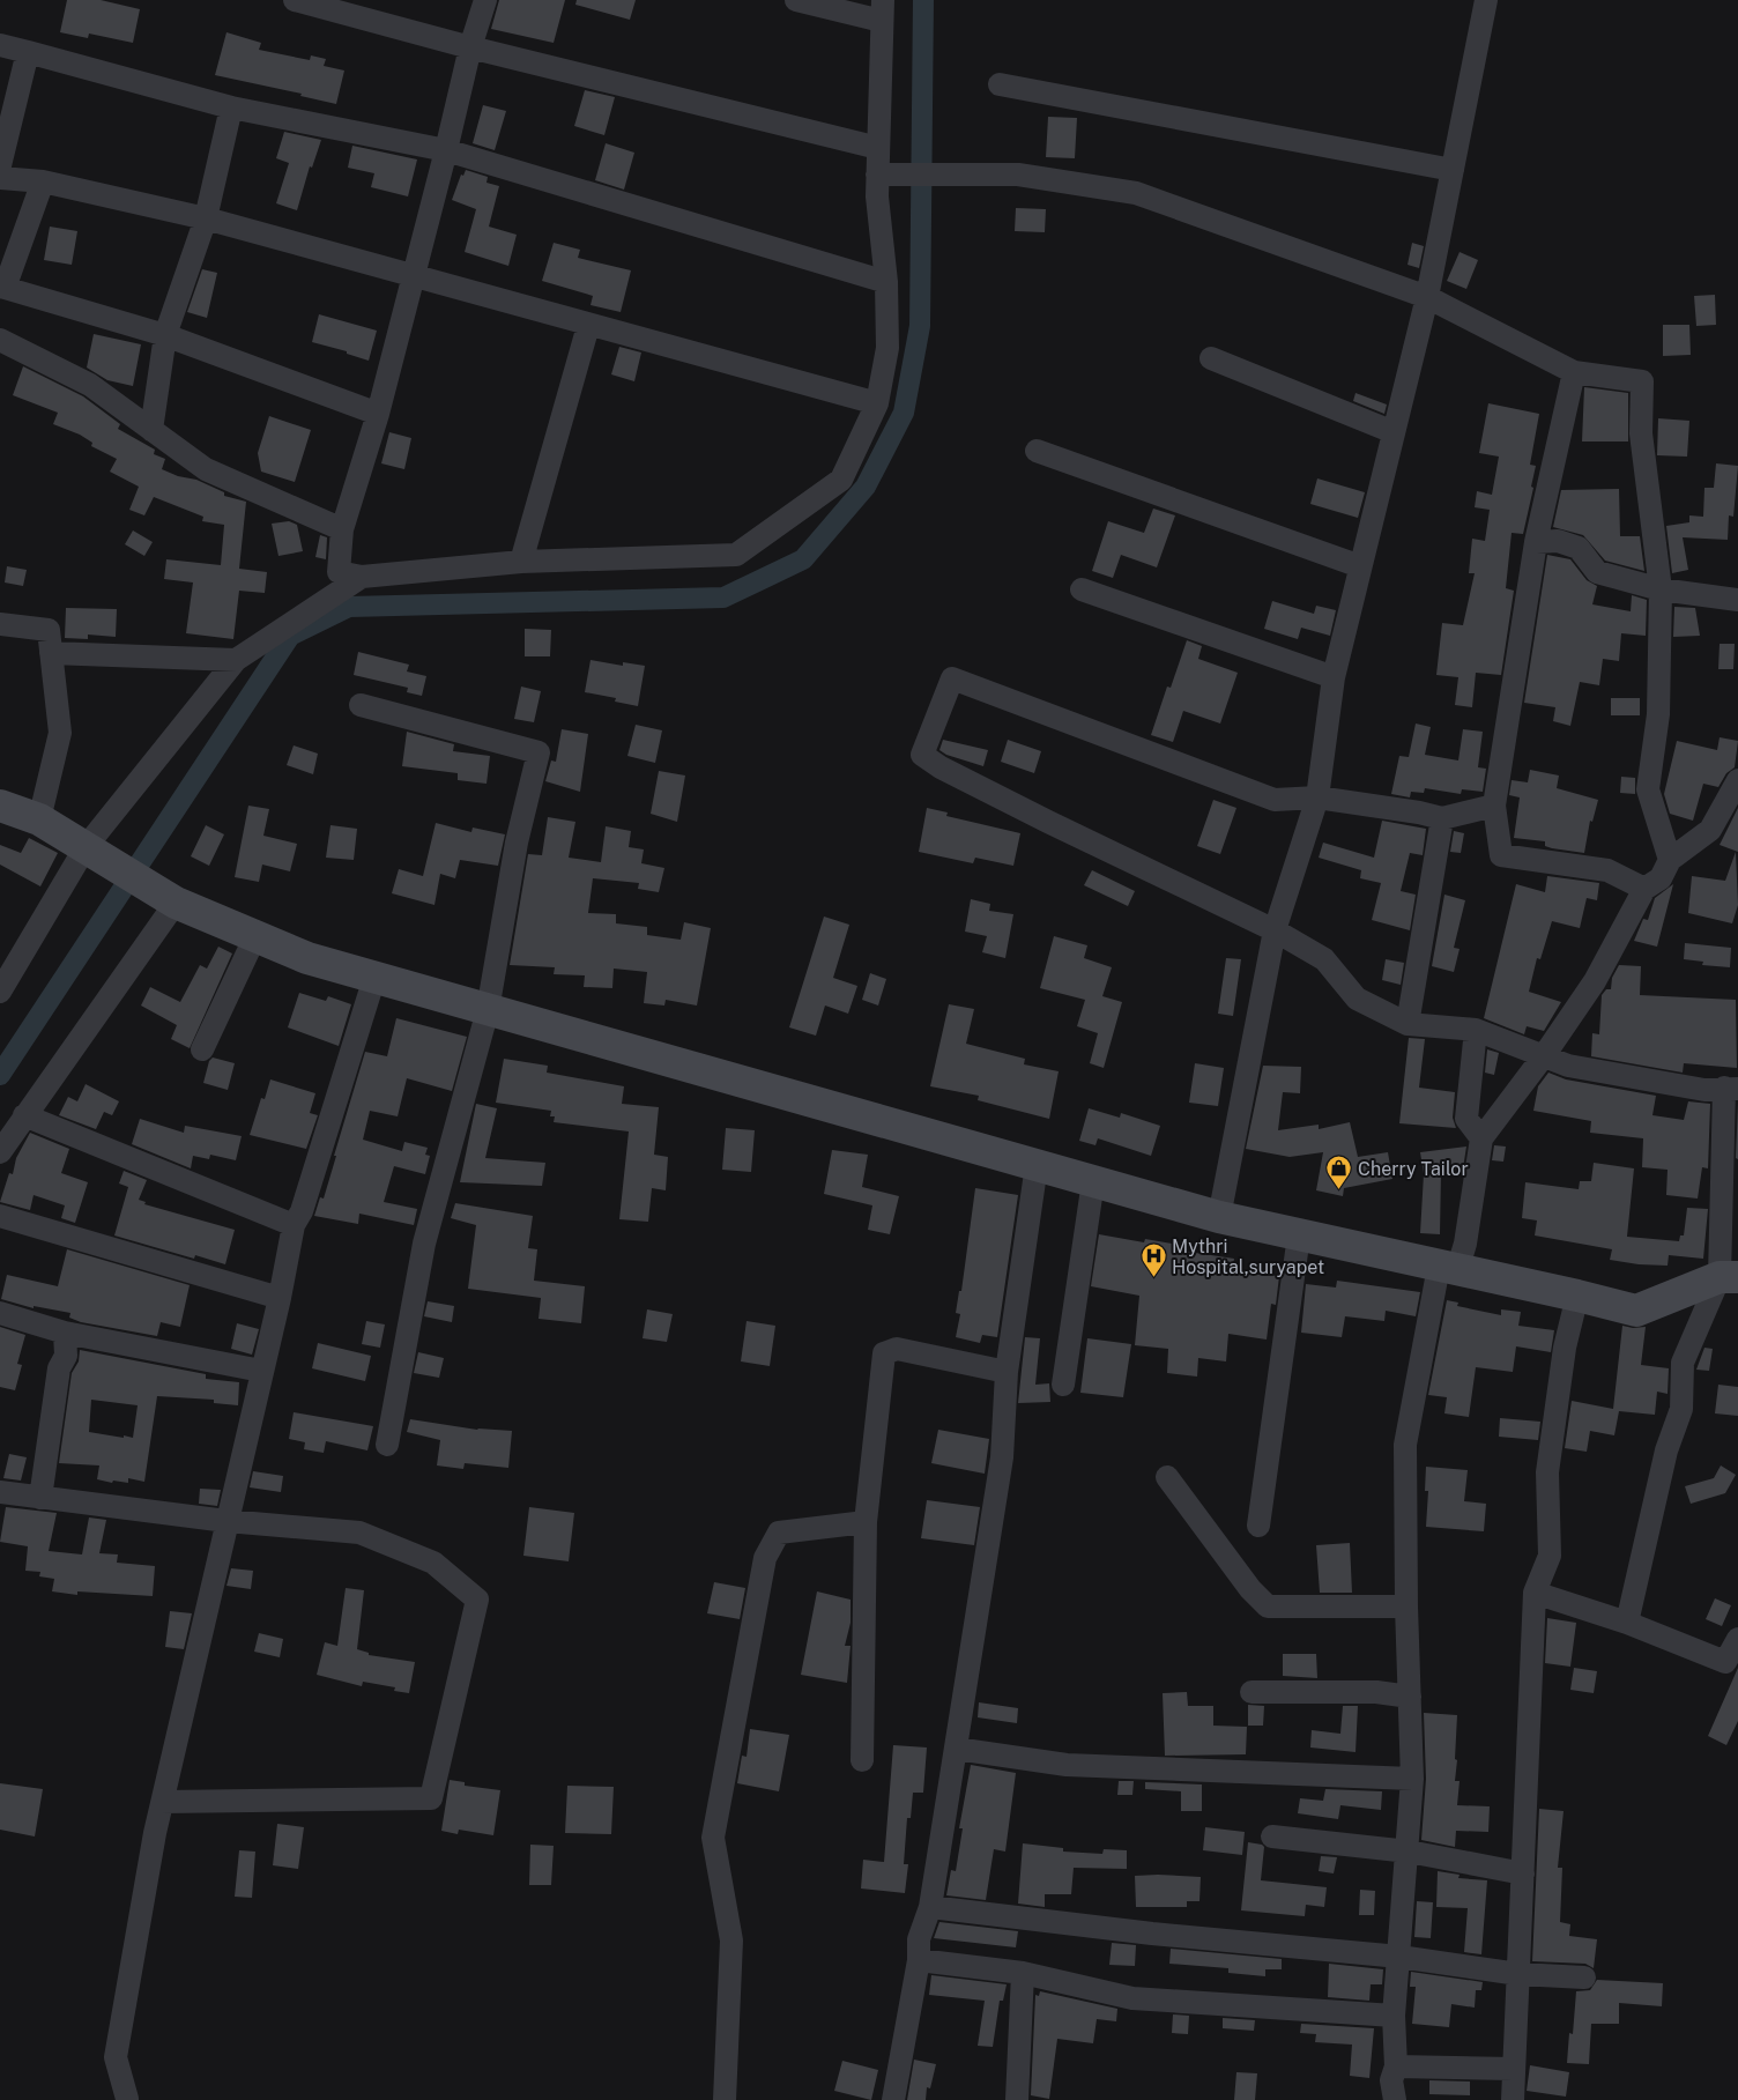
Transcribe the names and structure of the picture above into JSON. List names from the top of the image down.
{
  "places": {
    "shop": ["Cherry Tailor"],
    "hospital": ["Mythri Hospital,suryapet"]
  }
}
